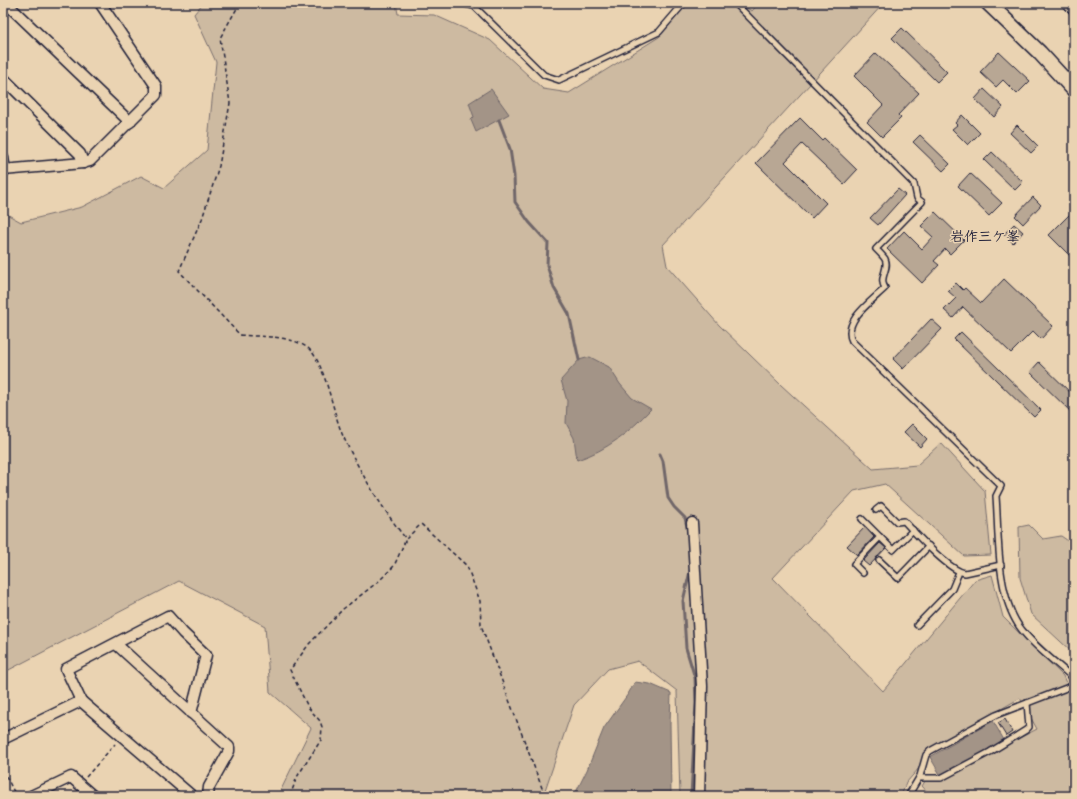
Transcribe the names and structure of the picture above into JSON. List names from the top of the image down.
{
  "districts": ["岩作三ケ峯"]
}
